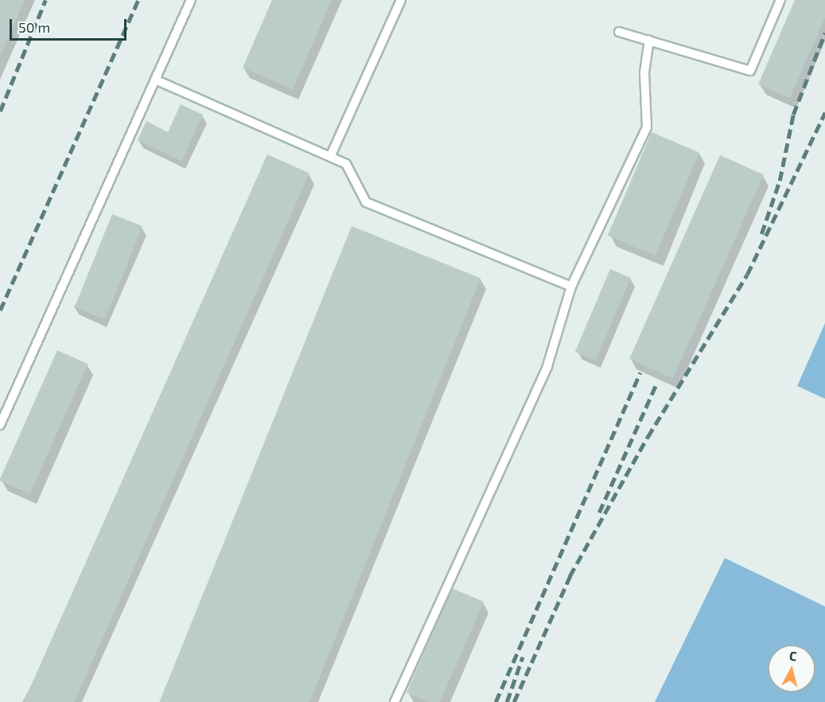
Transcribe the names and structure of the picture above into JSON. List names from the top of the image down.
{
  "scale_bar": "50 m",
  "north": "top"
}
